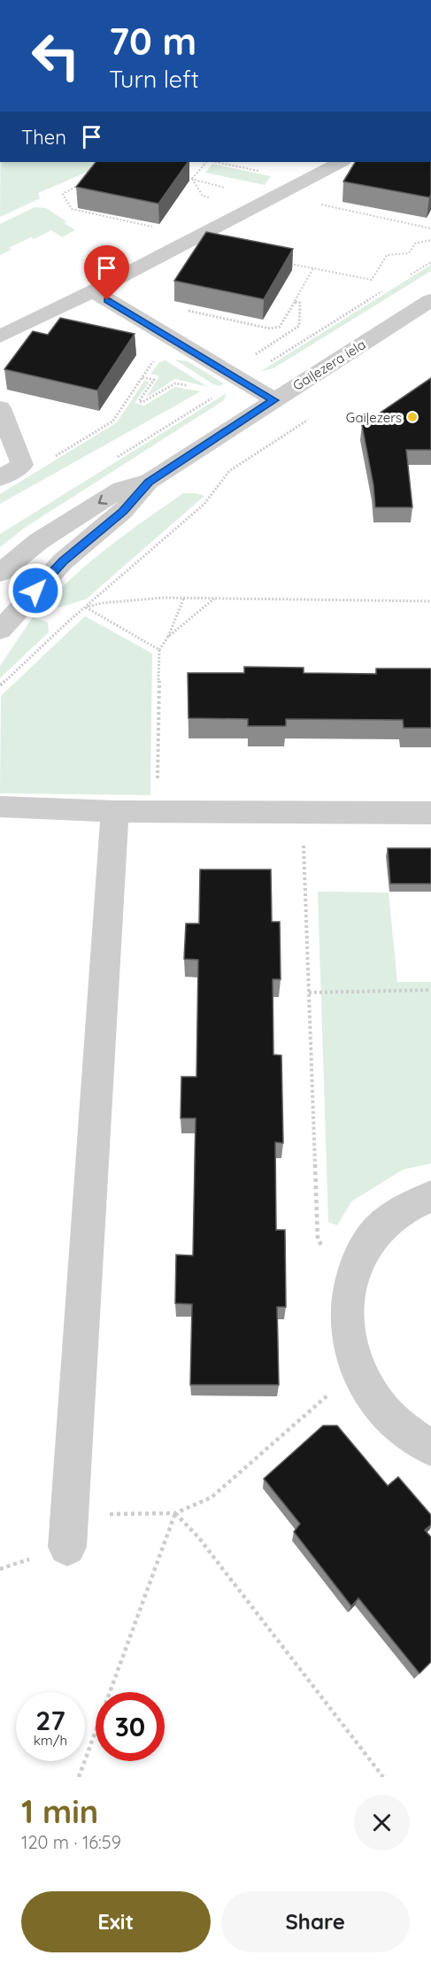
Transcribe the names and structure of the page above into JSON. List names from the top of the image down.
{
  "streets": {
    "street": ["Gaiļezera iela"]
  },
  "places": ["Gaiļezers"],
  "page": {
    "turn": ["70 m", "Turn left"],
    "then": "Then",
    "speed": "27 km/h",
    "limit": "30",
    "heading": ["1 min", "120 m · 16:59"],
    "buttons": ["Exit", "Share"]
  }
}
